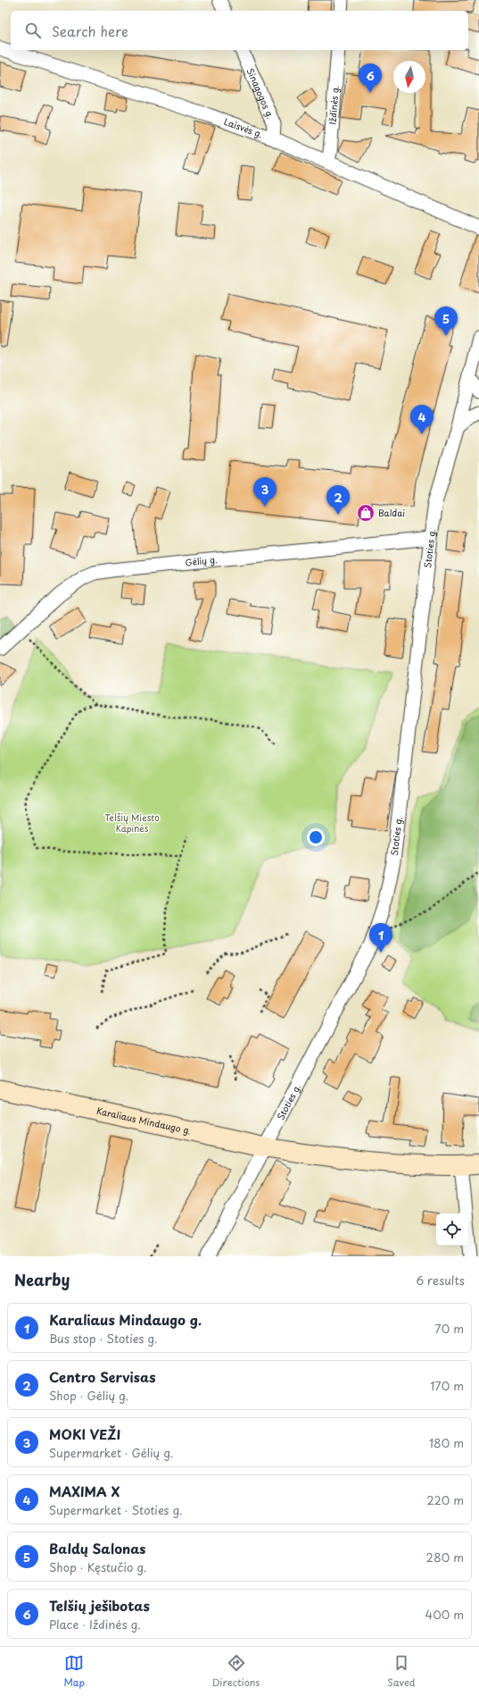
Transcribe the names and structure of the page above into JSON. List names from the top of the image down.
{
  "streets": {
    "main road": ["Karaliaus Mindaugo g."],
    "street": [
      "Sinagogos g.",
      "Iždinės g.",
      "Laisvės g.",
      "Stoties g.",
      "Gėlių g."
    ]
  },
  "crossings": [
    ["Sinagogos g.", "Laisvės g."],
    ["Iždinės g.", "Laisvės g."],
    ["Stoties g.", "Gėlių g."],
    ["Stoties g.", "Karaliaus Mindaugo g."]
  ],
  "parks": ["Telšių Miesto Kapinės"],
  "places": {
    "shop": ["Baldai"]
  },
  "north": "bottom",
  "page": {
    "search": "Search here",
    "pins": [
      "6",
      "5",
      "4",
      "3",
      "2",
      "1"
    ],
    "heading": ["Nearby", "6 results"],
    "list": [
      {
        "mark": "1",
        "name": "Karaliaus Mindaugo g.",
        "note": "Bus stop · Stoties g.",
        "value": "70 m"
      },
      {
        "mark": "2",
        "name": "Centro Servisas",
        "note": "Shop · Gėlių g.",
        "value": "170 m"
      },
      {
        "mark": "3",
        "name": "MOKI VEŽI",
        "note": "Supermarket · Gėlių g.",
        "value": "180 m"
      },
      {
        "mark": "4",
        "name": "MAXIMA X",
        "note": "Supermarket · Stoties g.",
        "value": "220 m"
      },
      {
        "mark": "5",
        "name": "Baldų Salonas",
        "note": "Shop · Kęstučio g.",
        "value": "280 m"
      },
      {
        "mark": "6",
        "name": "Telšių ješibotas",
        "note": "Place · Iždinės g.",
        "value": "400 m"
      }
    ],
    "nav": ["Map", "Directions", "Saved"]
  }
}
